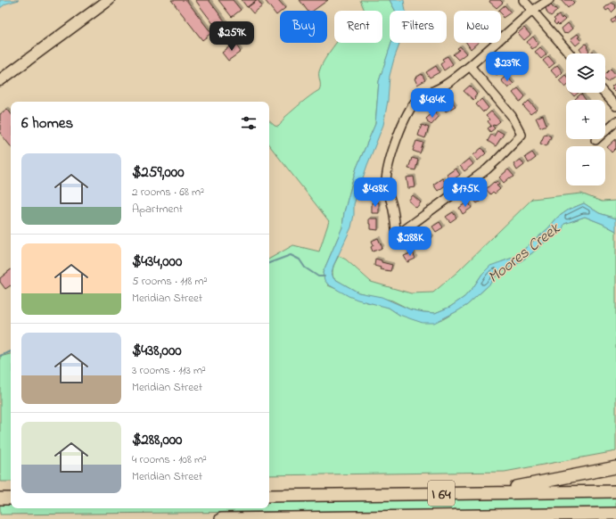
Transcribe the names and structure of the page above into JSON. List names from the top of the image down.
{
  "streets": {
    "highway": ["I 64"]
  },
  "water": ["Moores Creek"],
  "page": {
    "chip": [
      "Buy",
      "Rent",
      "Filters",
      "New"
    ],
    "price": [
      "$259K",
      "$239K",
      "$434K",
      "$438K",
      "$175K",
      "$288K"
    ],
    "map_buttons": ["+", "−"],
    "heading": "6 homes",
    "list": [
      {
        "name": "$259,000",
        "note": "2 rooms · 68 m² · Apartment"
      },
      {
        "name": "$434,000",
        "note": "5 rooms · 118 m² · Meridian Street"
      },
      {
        "name": "$438,000",
        "note": "3 rooms · 113 m² · Meridian Street"
      },
      {
        "name": "$288,000",
        "note": "4 rooms · 108 m² · Meridian Street"
      }
    ]
  }
}
